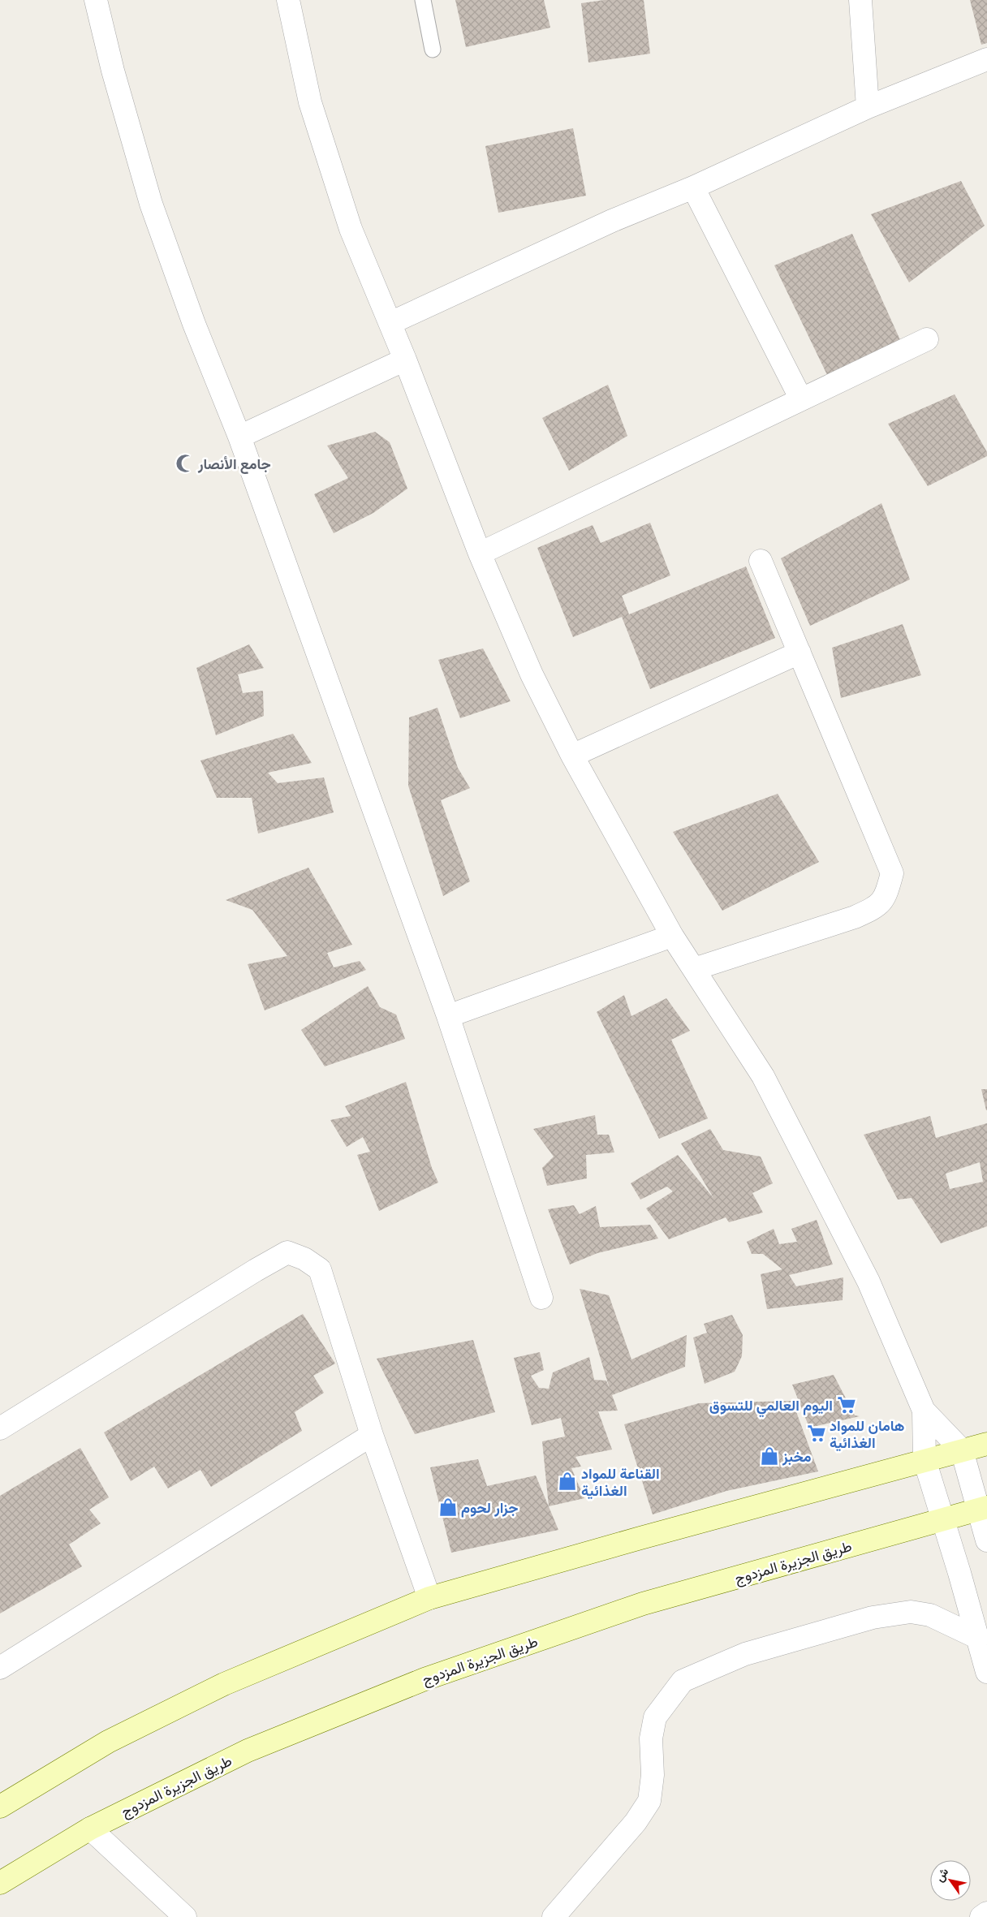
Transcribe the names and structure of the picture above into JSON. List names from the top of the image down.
{
  "streets": {
    "main road": ["طريق الجزيرة المزدوج"]
  },
  "places": {
    "mosque": ["جامع الأنصار"],
    "supermarket": ["اليوم العالمي للتسوق", "هامان للمواد الغذائية"],
    "shop": ["مخبز", "القناعة للمواد الغذائية", "جزار لحوم"]
  },
  "north": "top left"
}
